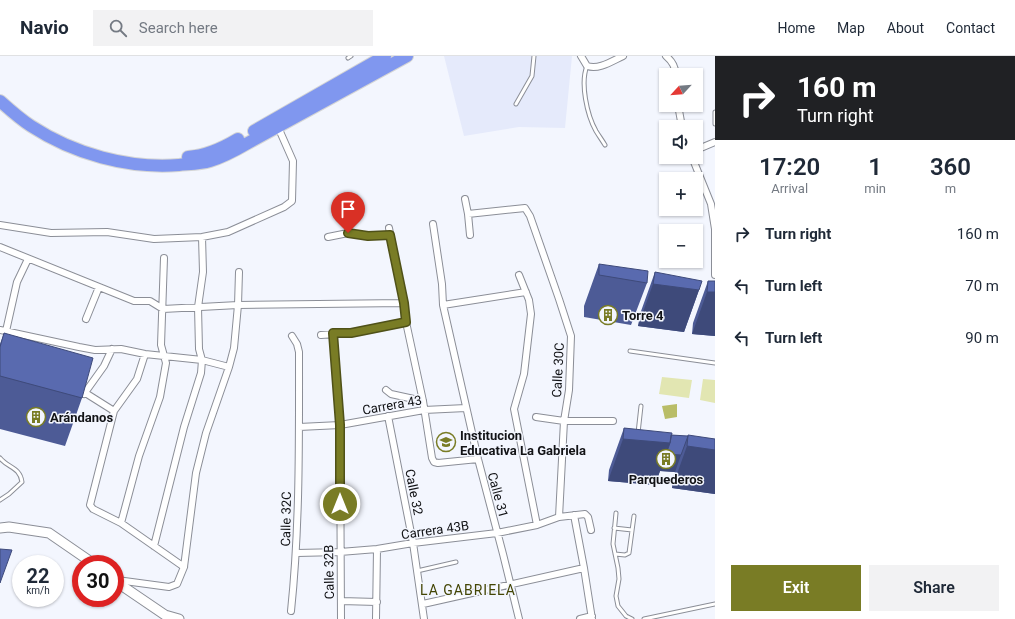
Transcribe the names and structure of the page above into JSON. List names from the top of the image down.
{
  "streets": {
    "street": [
      "Calle 30C",
      "Carrera 43",
      "Calle 32",
      "Calle 31",
      "Calle 32C",
      "Carrera 43B",
      "Calle 32B"
    ]
  },
  "crossings": [
    ["Calle 30C", "Carrera 43B"],
    ["Carrera 43", "Calle 32"],
    ["Carrera 43", "Calle 31"],
    ["Carrera 43", "Calle 32C"],
    ["Carrera 43", "Calle 32B"],
    ["Calle 32", "Carrera 43B"],
    ["Calle 31", "Carrera 43B"],
    ["Calle 32C", "Carrera 43B"],
    ["Carrera 43B", "Calle 32B"]
  ],
  "districts": ["LA GABRIELA"],
  "places": {
    "building": ["Torre 4", "Arándanos", "Parquederos"],
    "school or university": ["Institucion Educativa La Gabriela"]
  },
  "north": "bottom left",
  "page": {
    "header": "Navio",
    "search": "Search here",
    "nav": [
      "Home",
      "Map",
      "About",
      "Contact"
    ],
    "turn": ["160 m", "Turn right"],
    "map_buttons": ["+", "−"],
    "eta": [
      "17:20",
      "Arrival",
      "1",
      "min",
      "360",
      "m"
    ],
    "list": [
      {
        "name": "Turn right",
        "value": "160 m"
      },
      {
        "name": "Turn left",
        "value": "70 m"
      },
      {
        "name": "Turn left",
        "value": "90 m"
      }
    ],
    "speed": "22 km/h",
    "limit": "30",
    "buttons": ["Exit", "Share"]
  }
}
